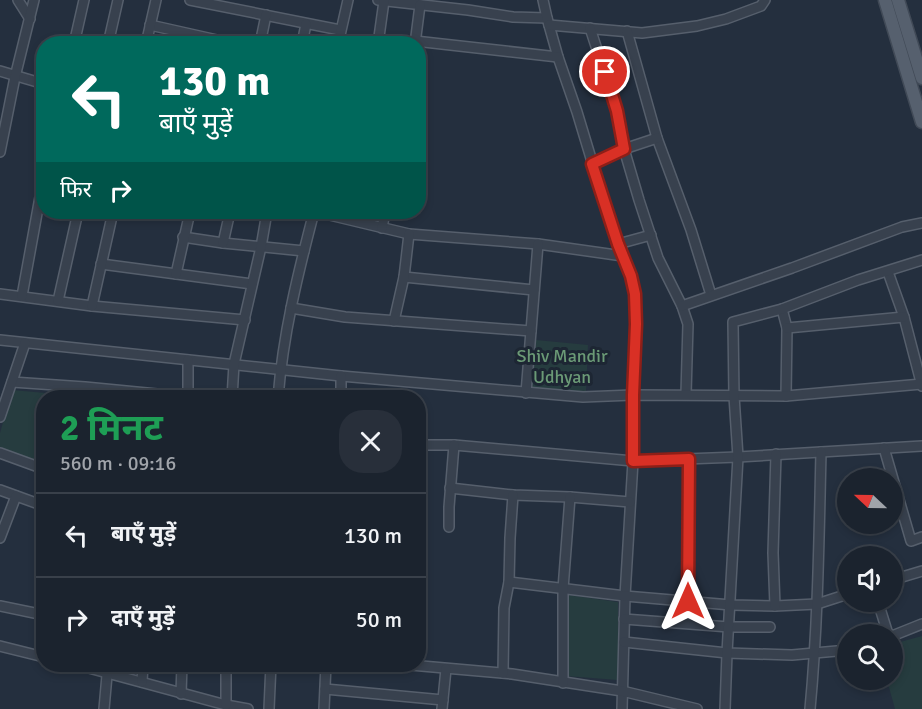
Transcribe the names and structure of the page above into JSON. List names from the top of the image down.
{
  "parks": ["Shiv Mandir Udhyan"],
  "north": "left",
  "page": {
    "turn": ["130 m", "बाएँ मुड़ें"],
    "then": "फिर",
    "heading": ["2 मिनट", "560 m · 09:16"],
    "list": [
      {
        "name": "बाएँ मुड़ें",
        "value": "130 m"
      },
      {
        "name": "दाएँ मुड़ें",
        "value": "50 m"
      }
    ]
  }
}
